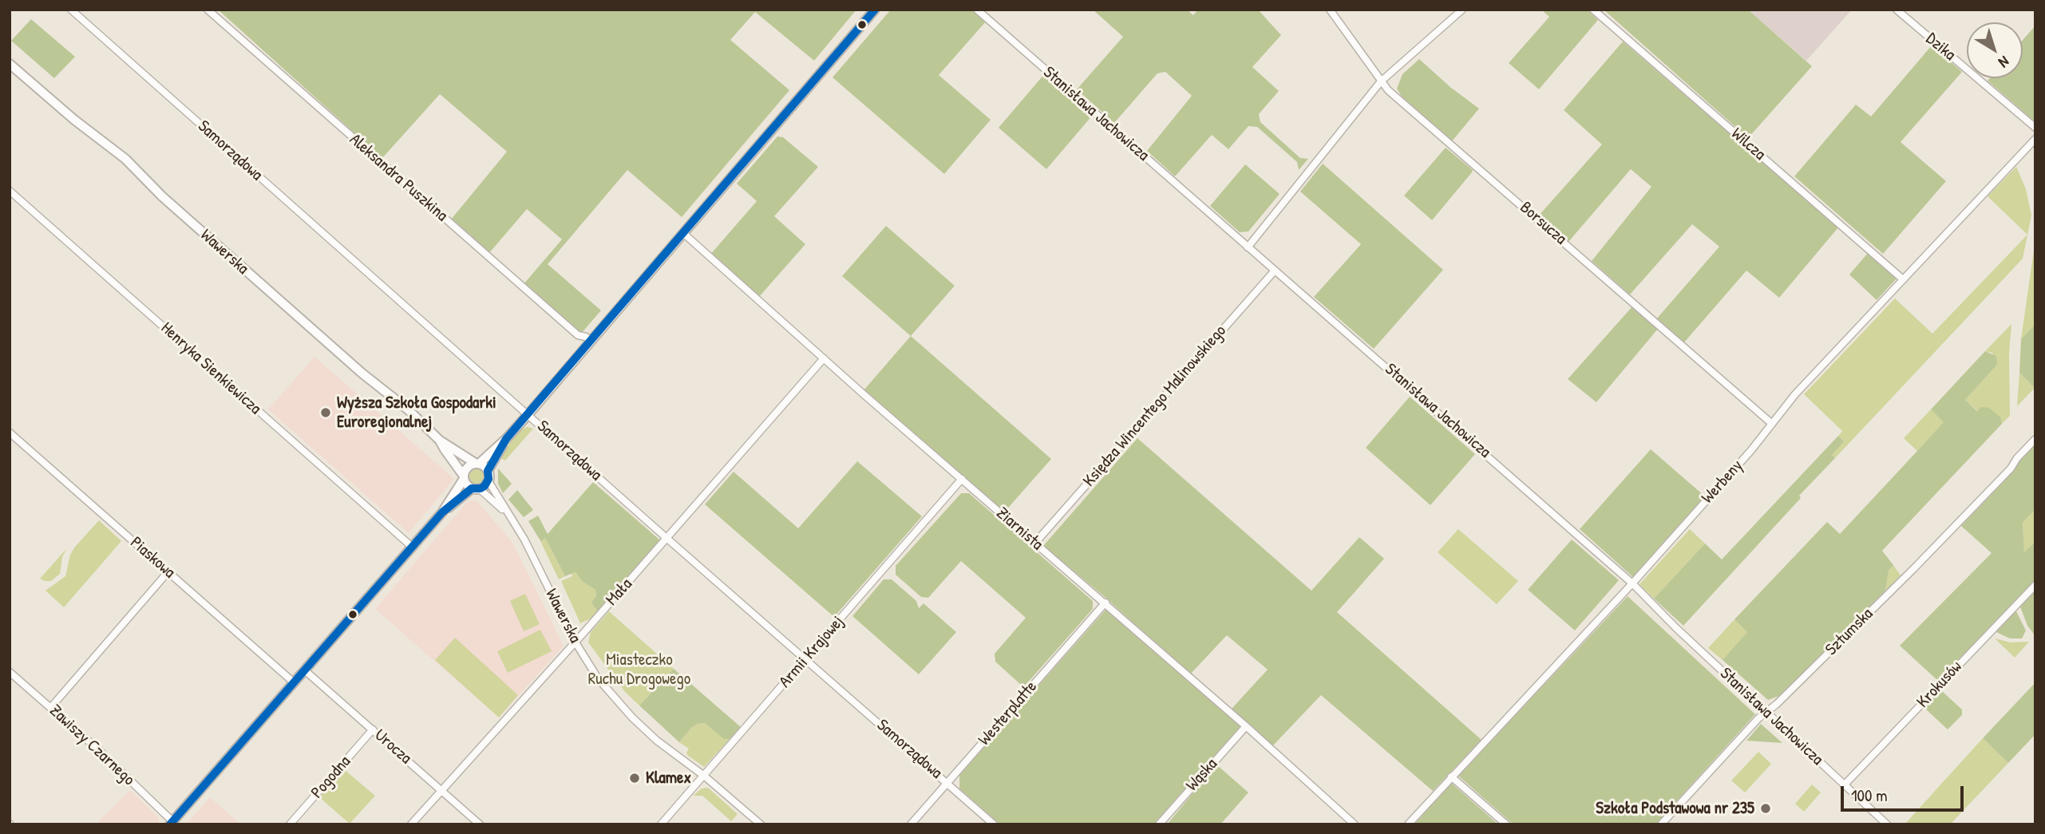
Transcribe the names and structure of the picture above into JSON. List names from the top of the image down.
{
  "streets": {
    "street": [
      "Dzika",
      "Stanisława Jachowicza",
      "Wilcza",
      "Samorządowa",
      "Aleksandra Puszkina",
      "Borsucza",
      "Wawerska",
      "Henryka Sienkiewicza",
      "Księdza Wincentego Malinowskiego",
      "Werbeny",
      "Ziarnista",
      "Piaskowa",
      "Mała",
      "Sztumska",
      "Armii Krajowej",
      "Krokusów",
      "Westerplatte",
      "Zawiszy Czarnego",
      "Urocza",
      "Wąska",
      "Pogodna"
    ]
  },
  "crossings": [
    ["Stanisława Jachowicza", "Księdza Wincentego Malinowskiego"],
    ["Stanisława Jachowicza", "Werbeny"],
    ["Stanisława Jachowicza", "Sztumska"],
    ["Stanisława Jachowicza", "Krokusów"],
    ["Wilcza", "Werbeny"],
    ["Samorządowa", "Mała"],
    ["Samorządowa", "Armii Krajowej"],
    ["Samorządowa", "Westerplatte"],
    ["Borsucza", "Werbeny"],
    ["Wawerska", "Mała"],
    ["Wawerska", "Armii Krajowej"],
    ["Księdza Wincentego Malinowskiego", "Ziarnista"],
    ["Ziarnista", "Mała"],
    ["Ziarnista", "Armii Krajowej"],
    ["Ziarnista", "Westerplatte"],
    ["Ziarnista", "Wąska"],
    ["Mała", "Urocza"],
    ["Urocza", "Pogodna"]
  ],
  "parks": ["Miasteczko Ruchu Drogowego"],
  "places": ["Wyższa Szkoła Gospodarki Euroregionalnej", "Klamex", "Szkoła Podstawowa nr 235"],
  "scale_bar": "100 m",
  "north": "bottom right"
}
